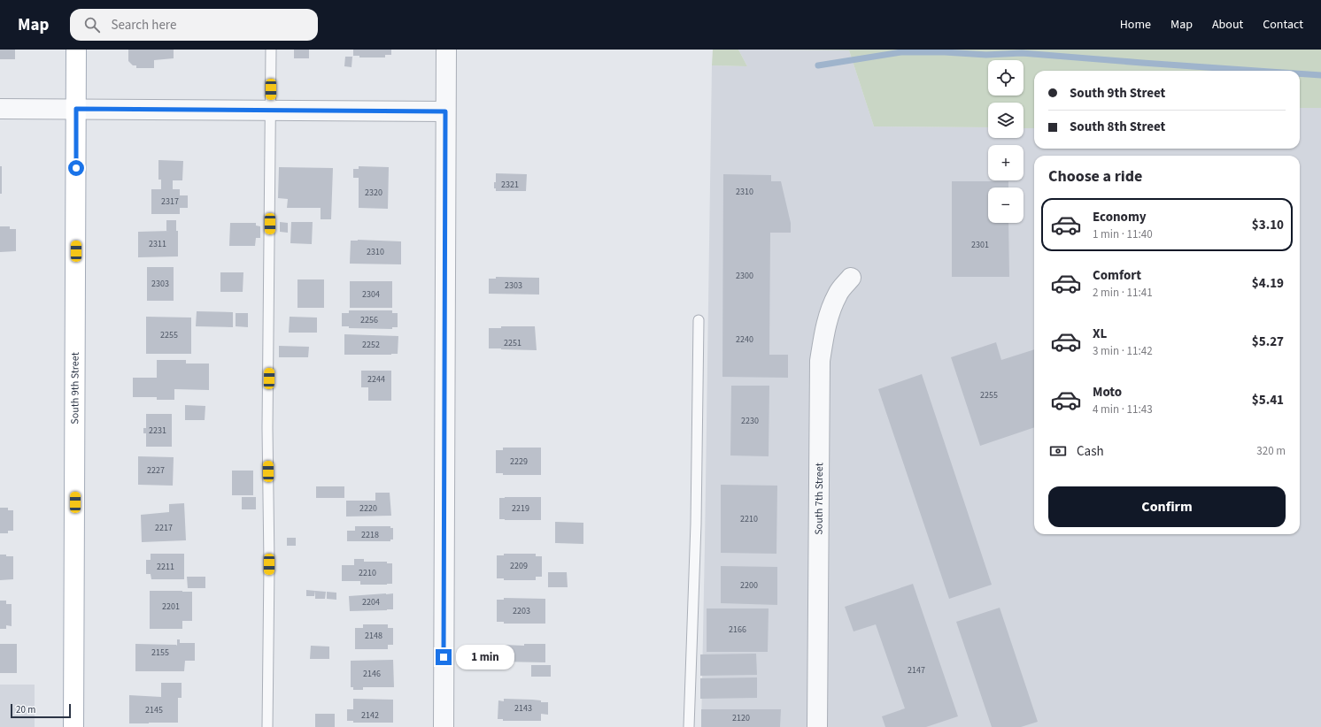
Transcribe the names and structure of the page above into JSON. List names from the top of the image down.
{
  "streets": {
    "main road": ["South 9th Street"],
    "street": ["South 7th Street"]
  },
  "house_numbers": [
    "2321",
    "2310",
    "2320",
    "2317",
    "2311",
    "2301",
    "2310",
    "2300",
    "2303",
    "2303",
    "2304",
    "2256",
    "2255",
    "2240",
    "2251",
    "2252",
    "2244",
    "2255",
    "2230",
    "2231",
    "2229",
    "2227",
    "2220",
    "2219",
    "2210",
    "2217",
    "2218",
    "2209",
    "2211",
    "2210",
    "2200",
    "2204",
    "2201",
    "2203",
    "2166",
    "2148",
    "2155",
    "2147",
    "2146",
    "2143",
    "2145",
    "2142",
    "2120"
  ],
  "scale_bar": "20 m",
  "page": {
    "header": "Map",
    "search": "Search here",
    "nav": [
      "Home",
      "Map",
      "About",
      "Contact"
    ],
    "map_buttons": ["+", "−"],
    "banner": ["South 9th Street", "South 8th Street"],
    "heading": "Choose a ride",
    "list": [
      {
        "name": "Economy",
        "note": "1 min · 11:40",
        "value": "$3.10"
      },
      {
        "name": "Comfort",
        "note": "2 min · 11:41",
        "value": "$4.19"
      },
      {
        "name": "XL",
        "note": "3 min · 11:42",
        "value": "$5.27"
      },
      {
        "name": "Moto",
        "note": "4 min · 11:43",
        "value": "$5.41"
      }
    ],
    "pay": ["Cash", "320 m"],
    "buttons": "Confirm",
    "bubble": "1 min",
    "scale": "20 m"
  }
}
